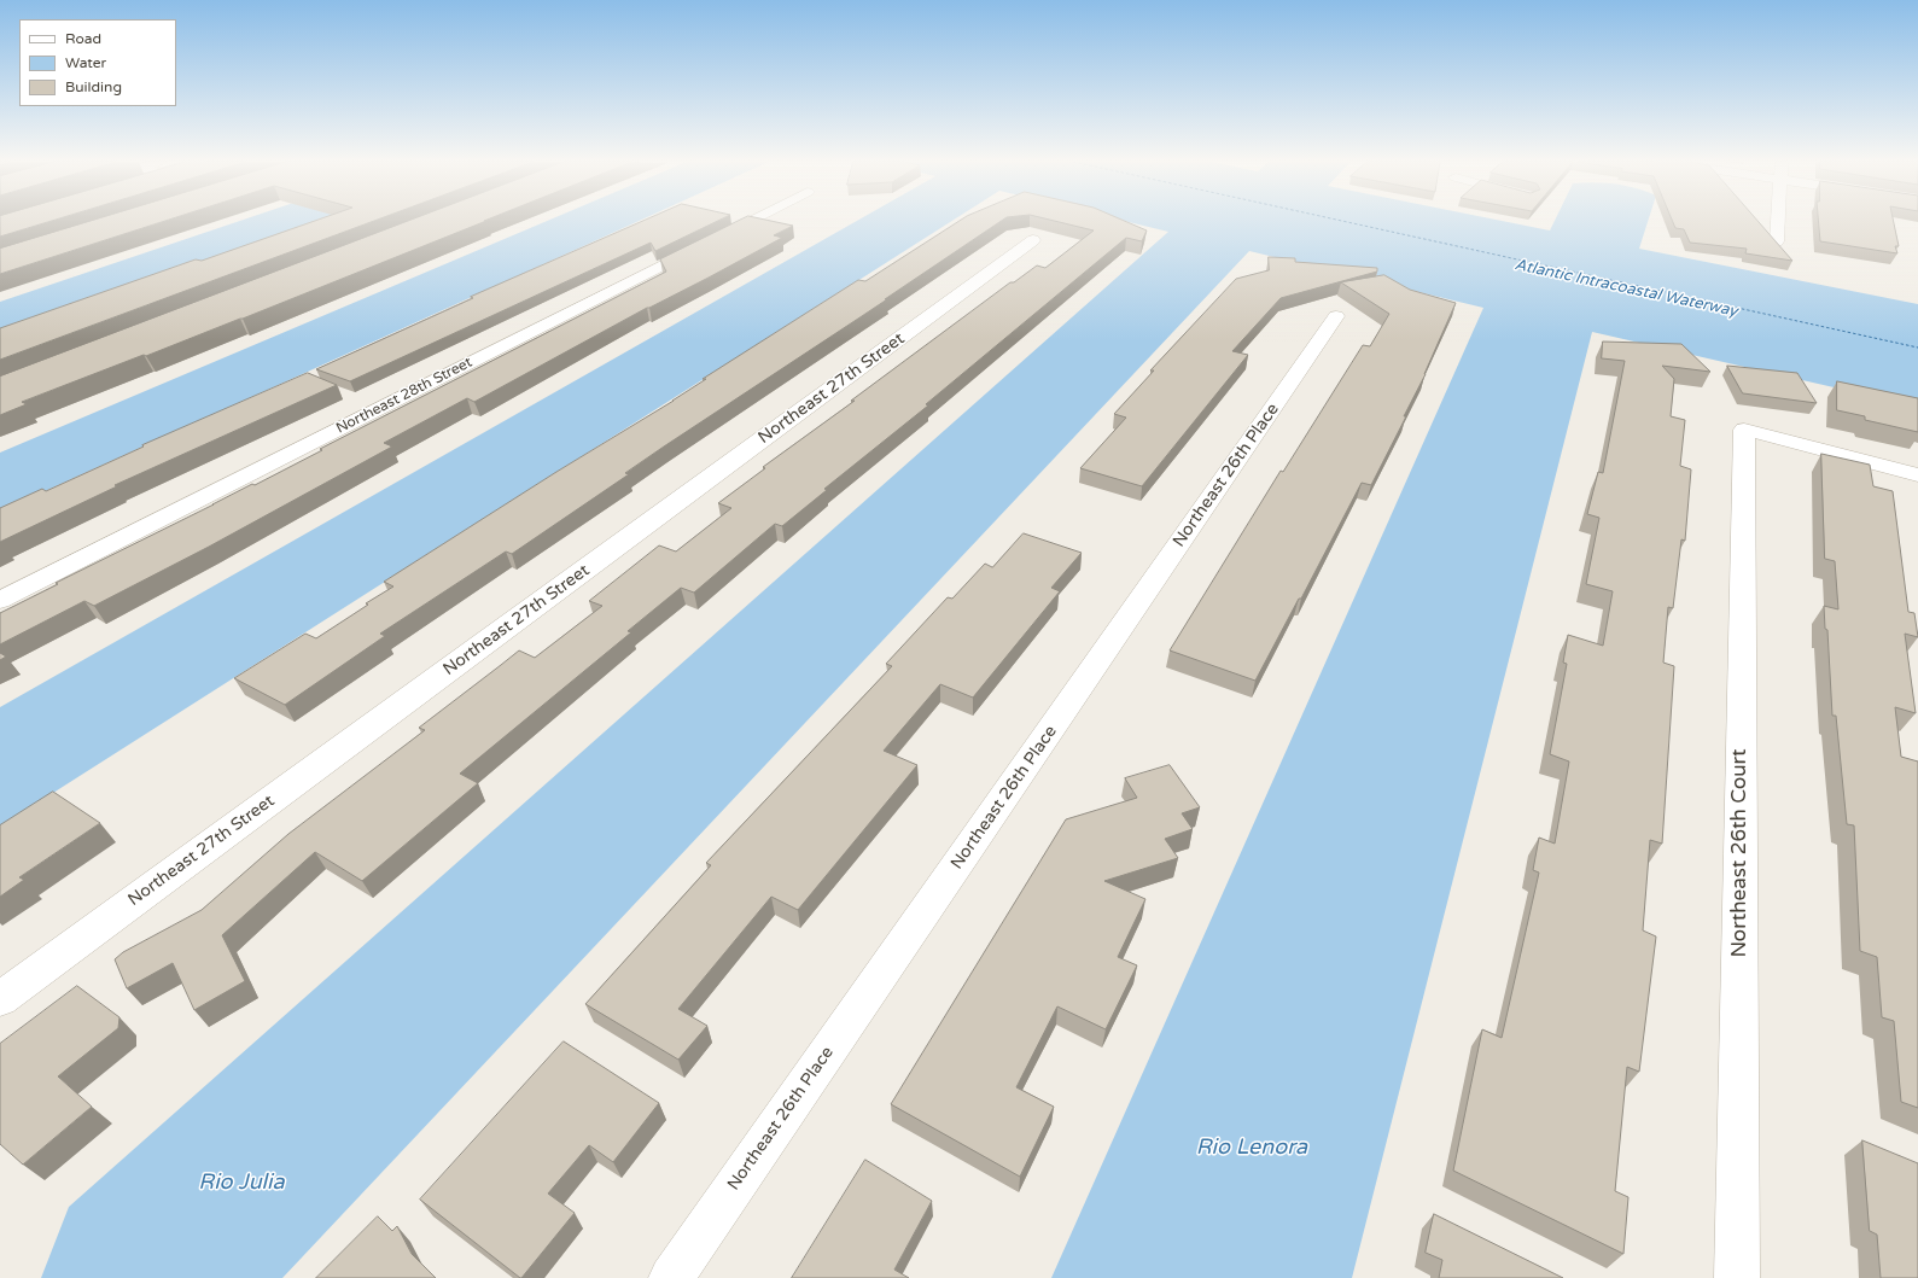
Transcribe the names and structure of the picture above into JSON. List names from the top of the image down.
{
  "streets": {
    "street": [
      "Northeast 27th Street",
      "Northeast 28th Street",
      "Northeast 26th Place",
      "Northeast 26th Court"
    ]
  },
  "water": ["Atlantic Intracoastal Waterway", "Rio Lenora", "Rio Julia"],
  "legend": ["Road", "Water", "Building"]
}
